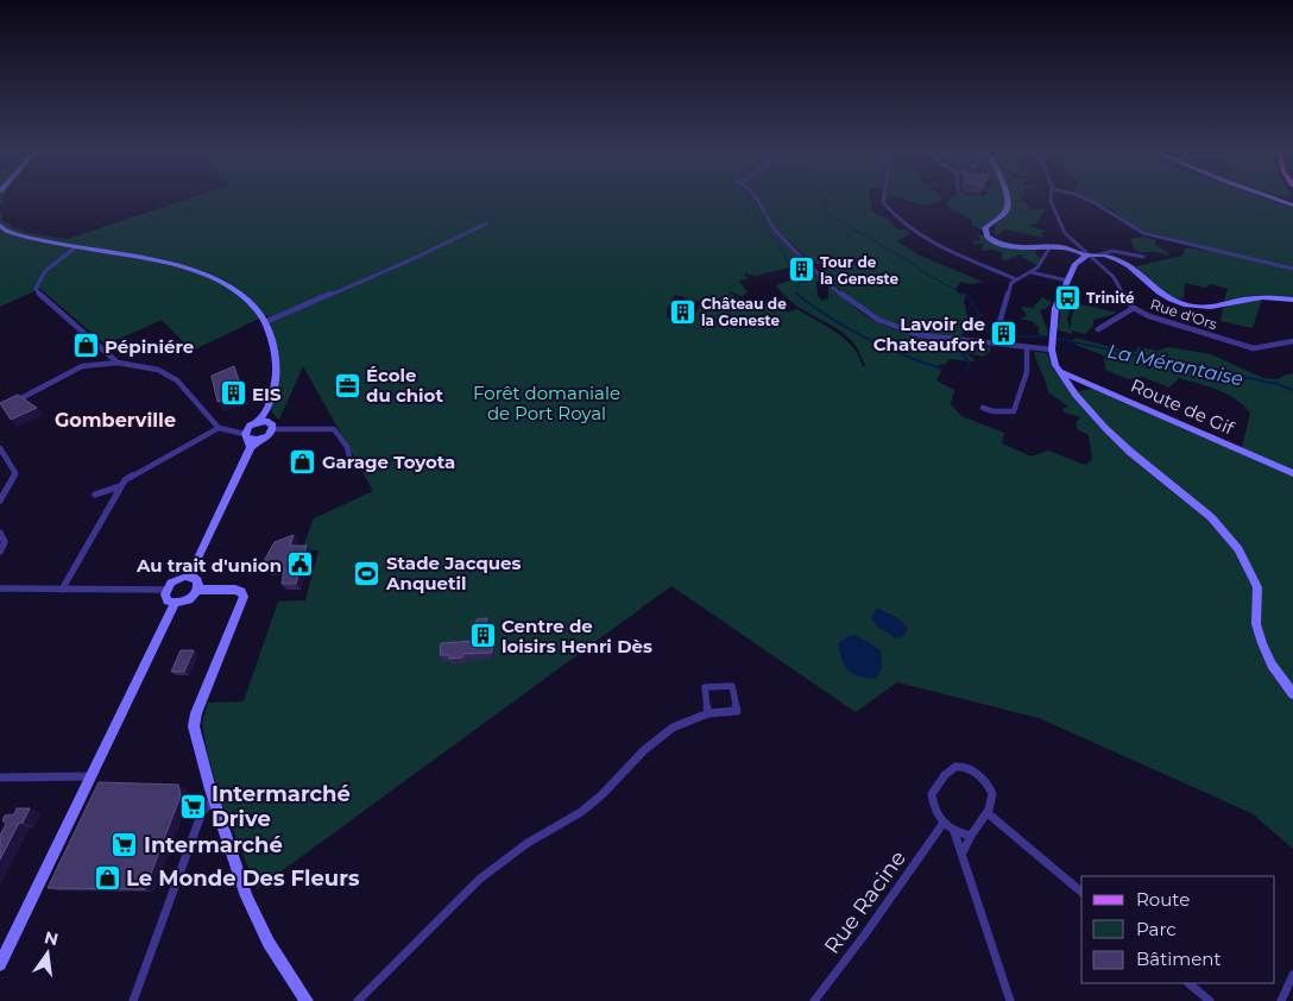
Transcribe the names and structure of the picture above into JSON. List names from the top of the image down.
{
  "streets": {
    "main road": ["Route de Gif"],
    "street": ["Rue d'Ors", "Rue Racine"]
  },
  "districts": ["Gomberville"],
  "water": ["La Mérantaise"],
  "parks": ["Forêt domaniale de Port Royal"],
  "places": {
    "building": [
      "Tour de la Geneste",
      "Château de la Geneste",
      "Lavoir de Chateaufort",
      "EIS",
      "Centre de loisirs Henri Dès"
    ],
    "bus stop": ["Trinité"],
    "shop": ["Pépiniére", "Garage Toyota", "Le Monde Des Fleurs"],
    "office": ["École du chiot"],
    "public building": ["Au trait d'union"],
    "sports": ["Stade Jacques Anquetil"],
    "supermarket": ["Intermarché Drive", "Intermarché"]
  },
  "legend": ["Route", "Parc", "Bâtiment"],
  "north": "top"
}
